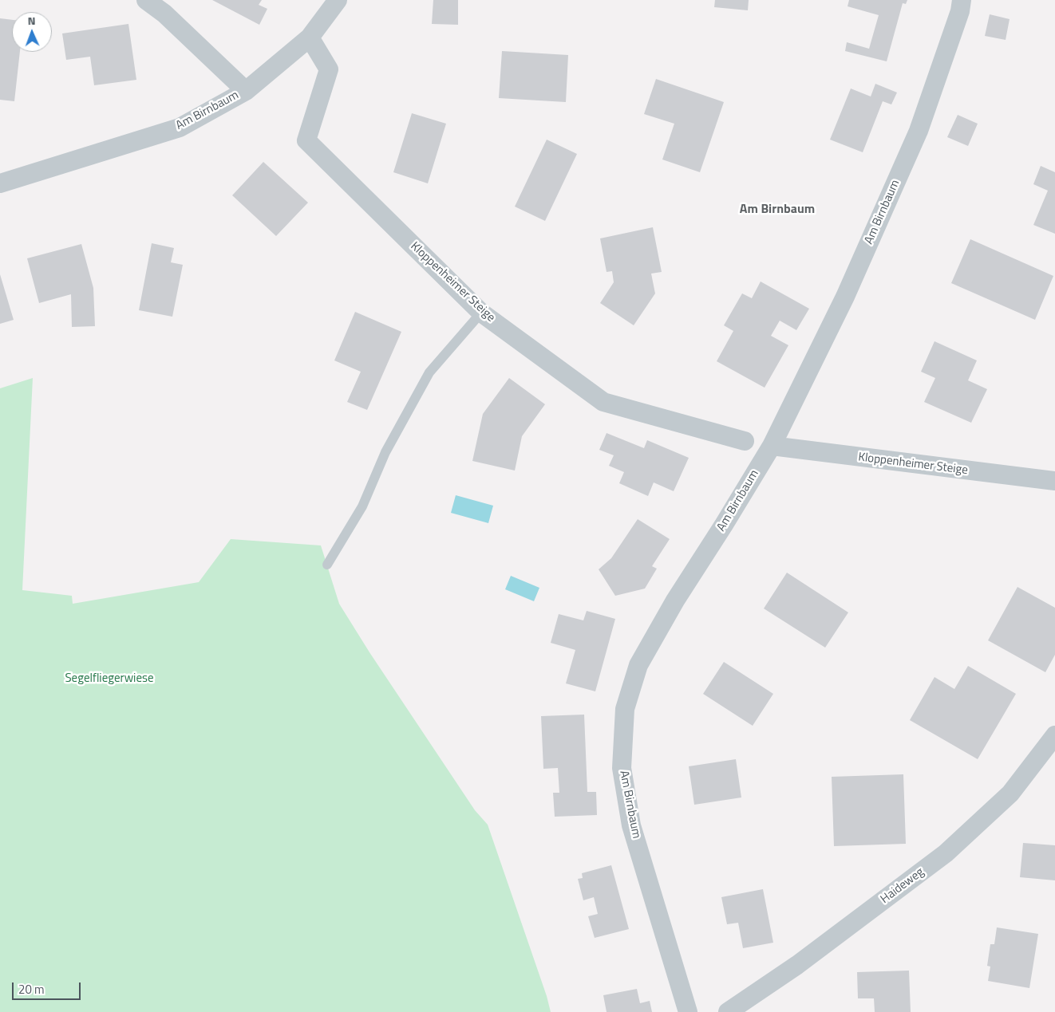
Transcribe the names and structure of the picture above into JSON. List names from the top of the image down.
{
  "streets": {
    "street": ["Am Birnbaum", "Kloppenheimer Steige", "Haideweg"]
  },
  "crossings": [
    ["Am Birnbaum", "Kloppenheimer Steige"]
  ],
  "districts": ["Am Birnbaum"],
  "parks": ["Segelfliegerwiese"],
  "scale_bar": "20 m",
  "north": "top"
}
